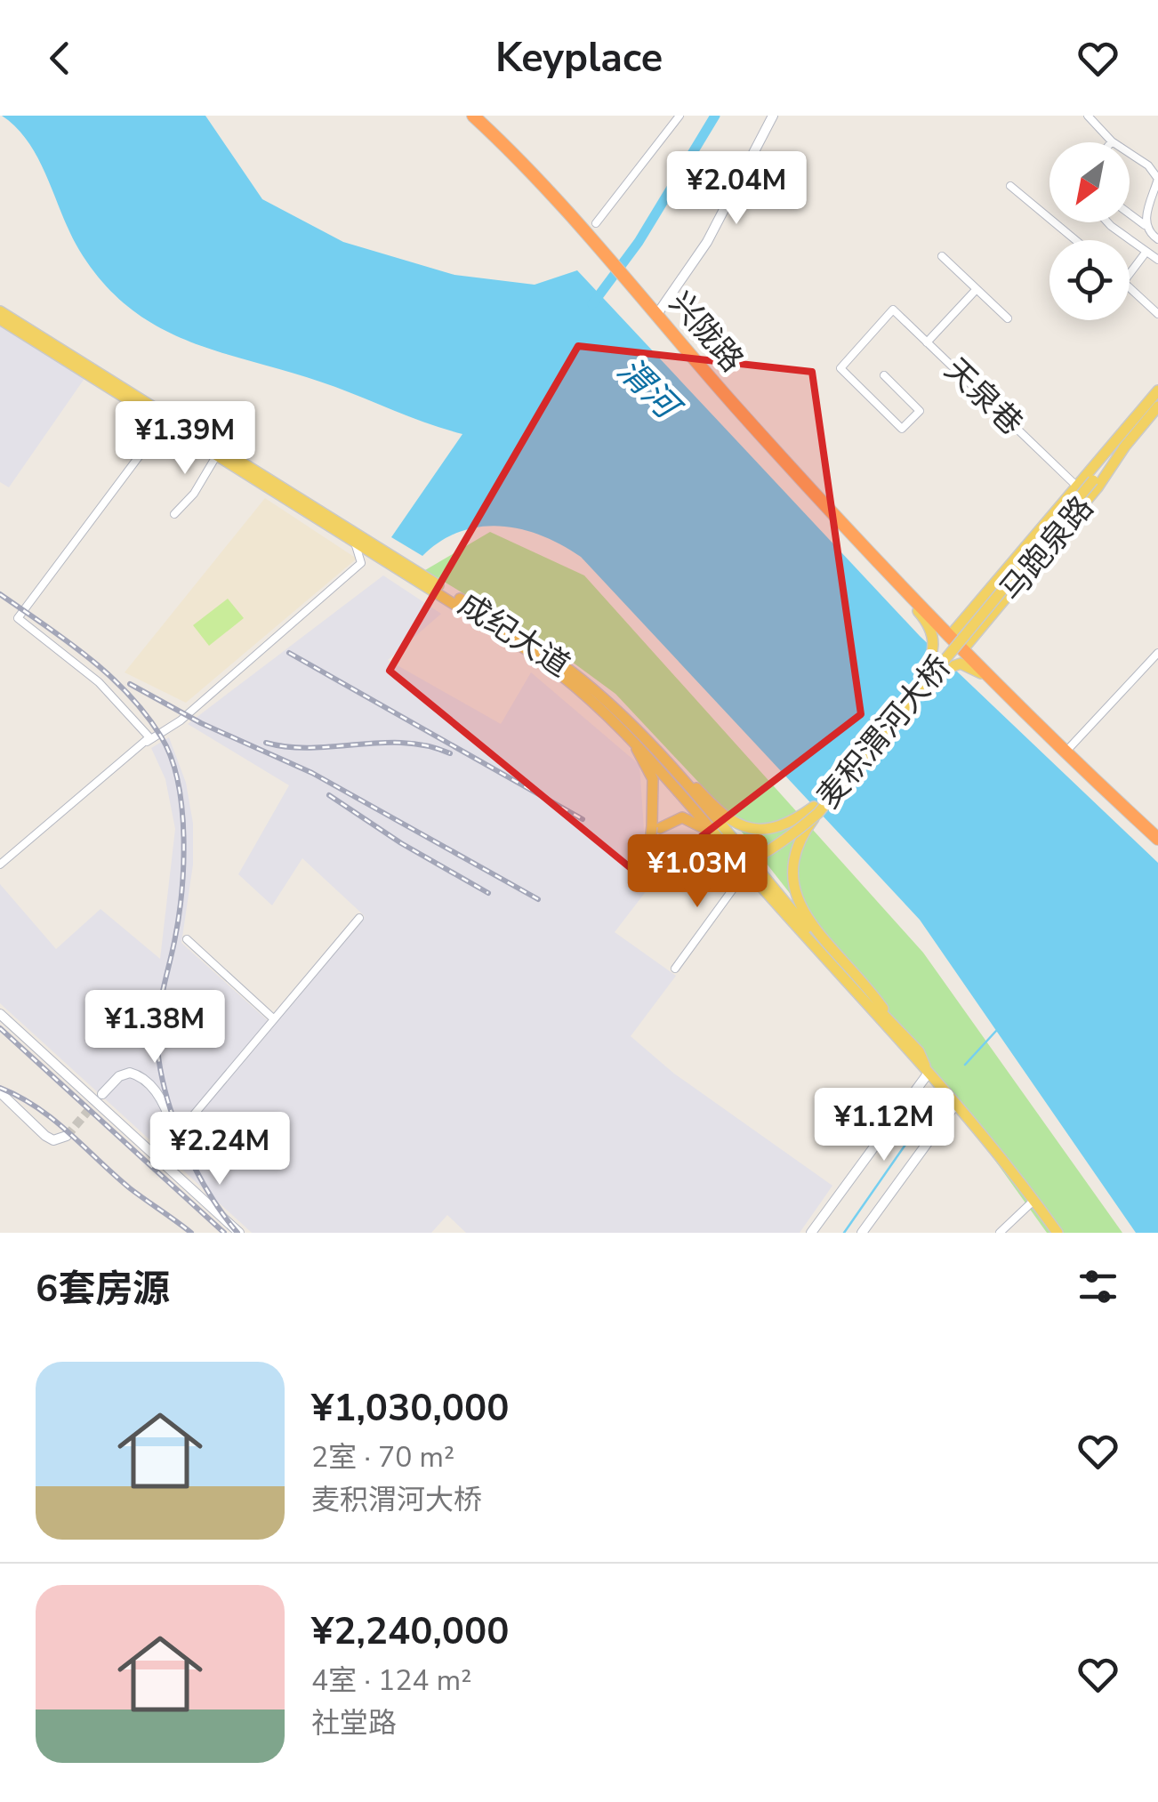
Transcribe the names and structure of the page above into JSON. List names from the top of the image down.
{
  "streets": {
    "highway": ["兴陇路"],
    "main road": ["马跑泉路", "成纪大道", "麦积渭河大桥"],
    "street": ["天泉巷"]
  },
  "crossings": [
    ["兴陇路", "马跑泉路"],
    ["天泉巷", "马跑泉路"],
    ["马跑泉路", "麦积渭河大桥"]
  ],
  "water": ["渭河"],
  "north": "bottom left",
  "page": {
    "header": "Keyplace",
    "price": [
      "¥2.04M",
      "¥1.39M",
      "¥1.03M",
      "¥1.38M",
      "¥1.12M",
      "¥2.24M"
    ],
    "heading": "6套房源",
    "list": [
      {
        "name": "¥1,030,000",
        "note": "2室 · 70 m² · 麦积渭河大桥"
      },
      {
        "name": "¥2,240,000",
        "note": "4室 · 124 m² · 社堂路"
      }
    ]
  }
}
